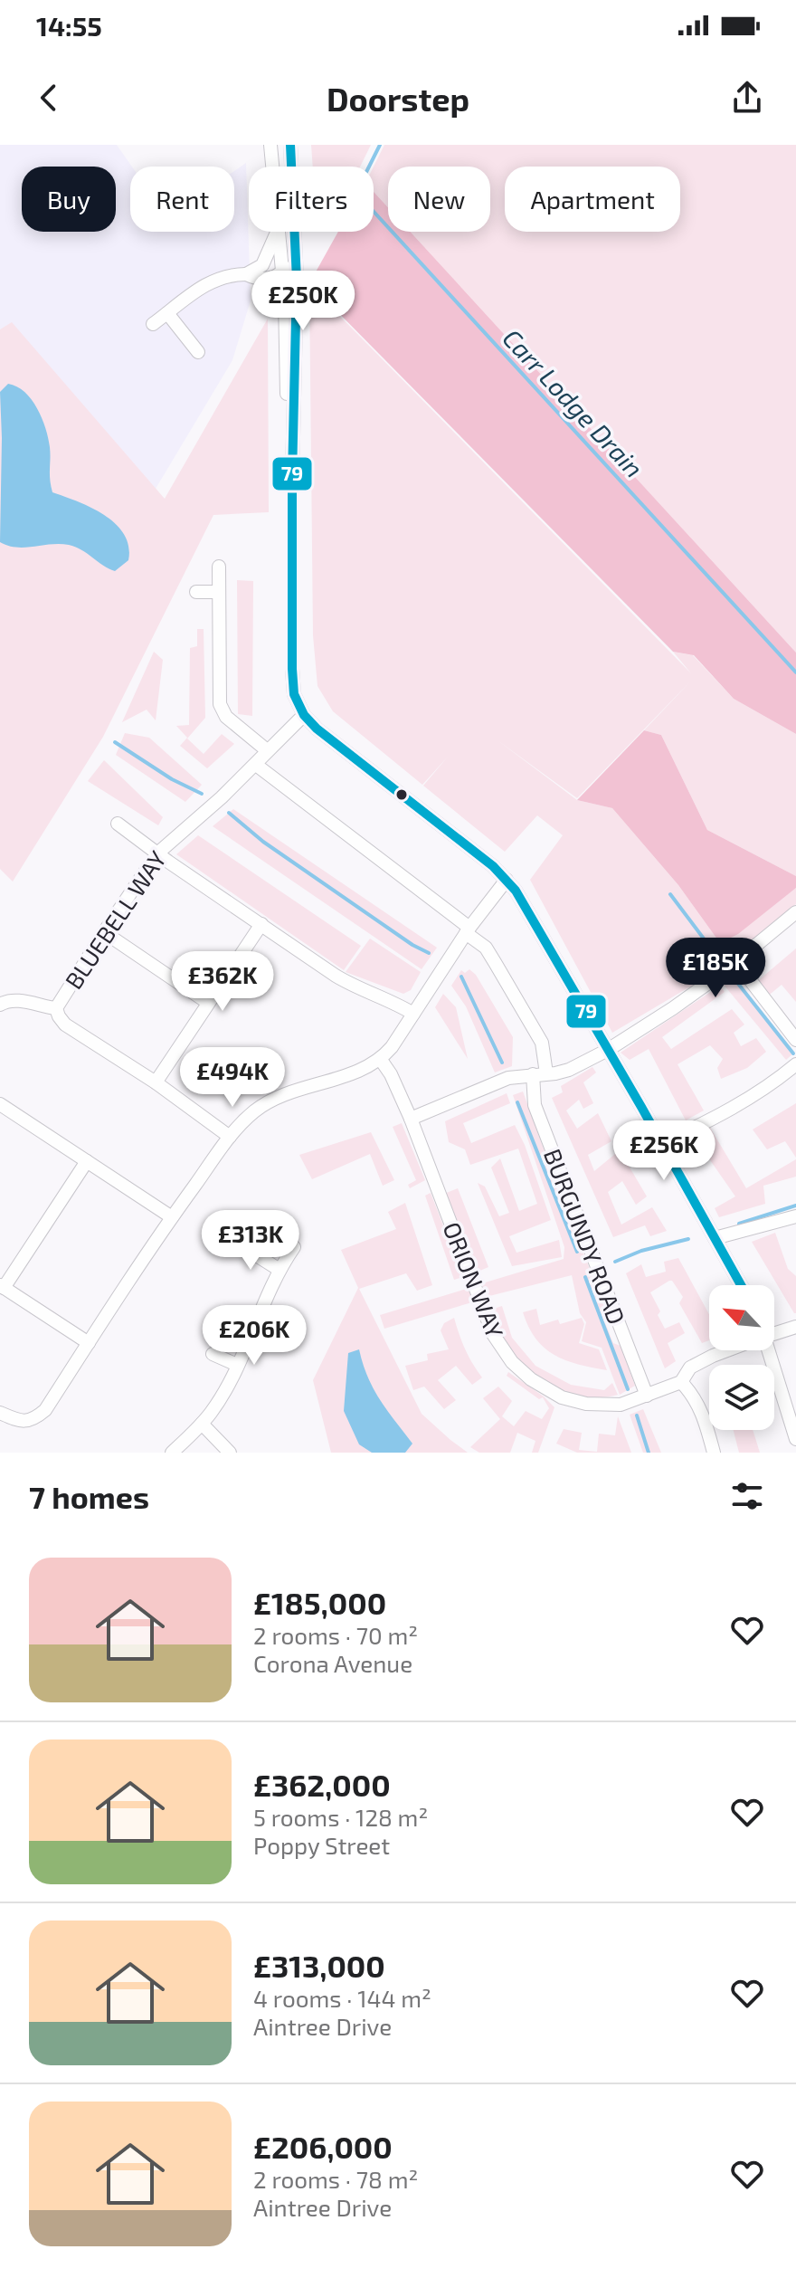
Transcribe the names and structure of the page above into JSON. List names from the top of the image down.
{
  "streets": {
    "street": ["BLUEBELL WAY", "BURGUNDY ROAD", "ORION WAY"]
  },
  "crossings": [
    ["BLUEBELL WAY", "BURGUNDY ROAD"],
    ["BURGUNDY ROAD", "ORION WAY"]
  ],
  "water": ["Carr Lodge Drain"],
  "lines": ["transit line 79"],
  "north": "top left",
  "page": {
    "status": "14:55",
    "header": "Doorstep",
    "chip": [
      "Buy",
      "Rent",
      "Filters",
      "New",
      "Apartment"
    ],
    "price": [
      "£250K",
      "£185K",
      "£362K",
      "£494K",
      "£256K",
      "£313K",
      "£206K"
    ],
    "heading": "7 homes",
    "list": [
      {
        "name": "£185,000",
        "note": "2 rooms · 70 m² · Corona Avenue"
      },
      {
        "name": "£362,000",
        "note": "5 rooms · 128 m² · Poppy Street"
      },
      {
        "name": "£313,000",
        "note": "4 rooms · 144 m² · Aintree Drive"
      },
      {
        "name": "£206,000",
        "note": "2 rooms · 78 m² · Aintree Drive"
      }
    ]
  }
}
